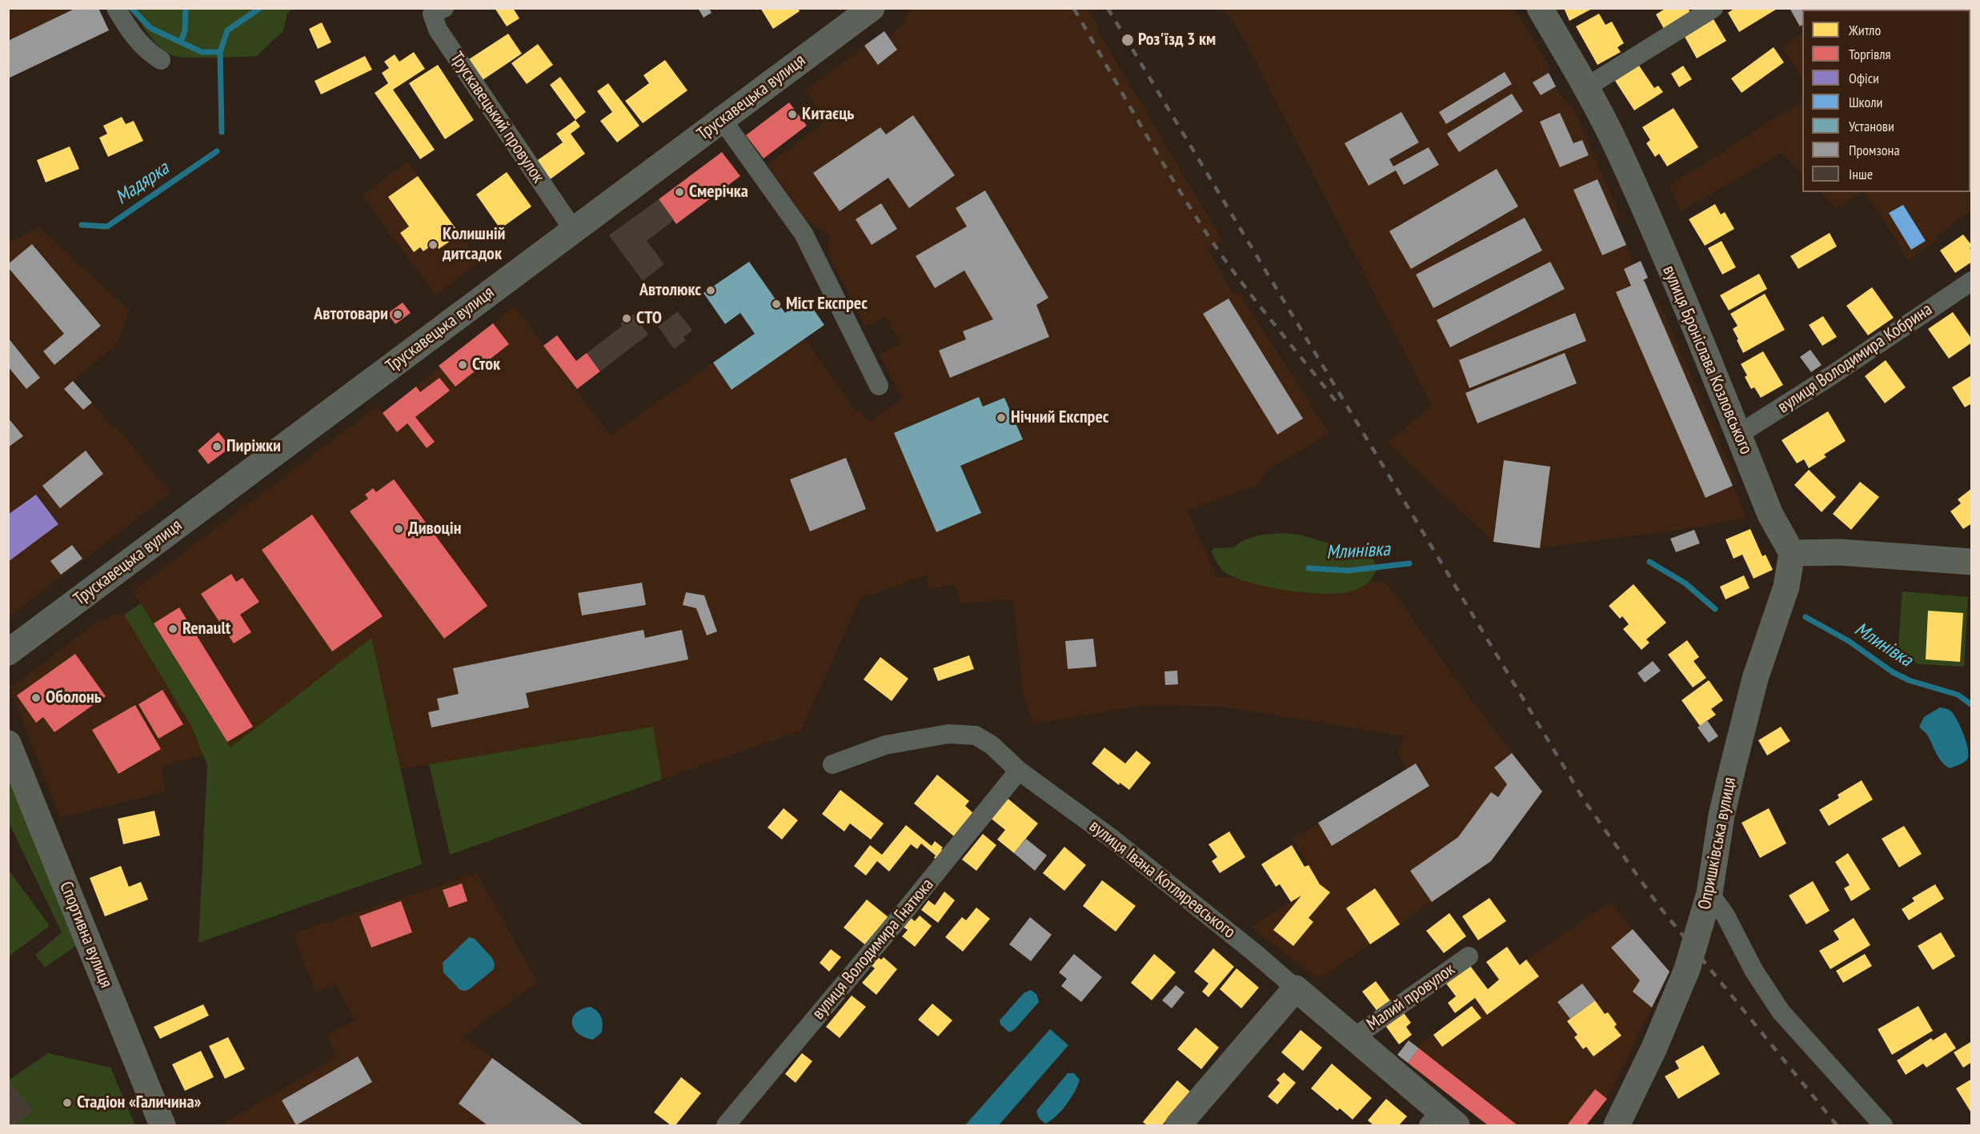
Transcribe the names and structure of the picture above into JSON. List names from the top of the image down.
{
  "streets": {
    "street": [
      "Трускавецька вулиця",
      "Трускавецький провулок",
      "вулиця Володимира Кобрина",
      "вулиця Броніслава Козловського",
      "Опришківська вулиця",
      "вулиця Івана Котляревського",
      "Спортивна вулиця",
      "вулиця Володимира Гнатюка",
      "Малий провулок"
    ]
  },
  "crossings": [
    ["Трускавецька вулиця", "Трускавецький провулок"],
    ["вулиця Володимира Кобрина", "вулиця Броніслава Козловського"],
    ["вулиця Броніслава Козловського", "Опришківська вулиця"],
    ["вулиця Івана Котляревського", "вулиця Володимира Гнатюка"],
    ["вулиця Івана Котляревського", "Малий провулок"]
  ],
  "water": ["Мадярка", "Млинівка"],
  "places": [
    "Роз'їзд 3 км",
    "Китаєць",
    "Смерічка",
    "Колишній дитсадок",
    "Автолюкс",
    "Міст Експрес",
    "Автотовари",
    "СТО",
    "Сток",
    "Нічний Експрес",
    "Пиріжки",
    "Дивоцін",
    "Renault",
    "Оболонь",
    "Стадіон «Галичина»"
  ],
  "legend": [
    "Житло",
    "Торгівля",
    "Офіси",
    "Школи",
    "Установи",
    "Промзона",
    "Інше"
  ]
}
